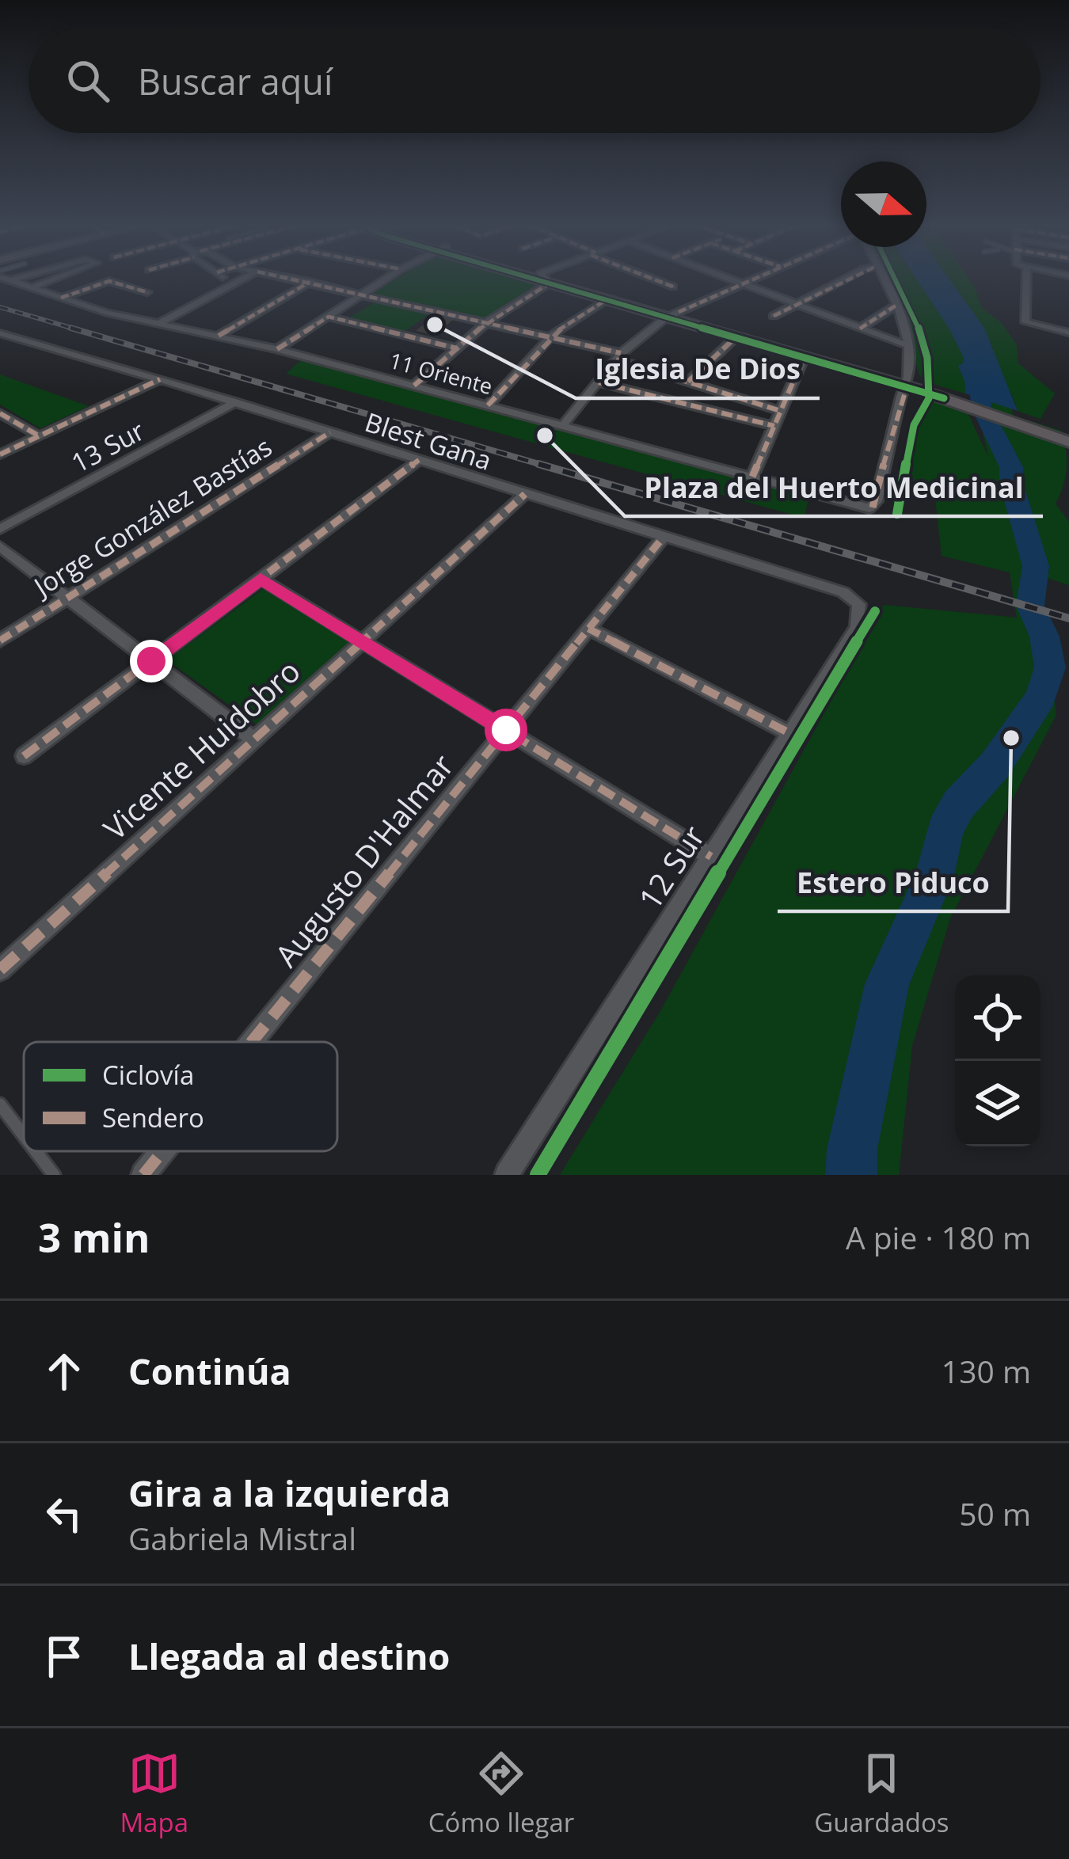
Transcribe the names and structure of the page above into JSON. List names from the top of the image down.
{
  "streets": {
    "street": [
      "11 Oriente",
      "Blest Gana",
      "13 Sur",
      "Jorge González Bastías",
      "Vicente Huidobro",
      "Augusto D'Halmar",
      "12 Sur"
    ]
  },
  "crossings": [
    ["Blest Gana", "13 Sur"],
    ["Blest Gana", "Jorge González Bastías"],
    ["Blest Gana", "Vicente Huidobro"],
    ["Blest Gana", "Augusto D'Halmar"],
    ["Blest Gana", "12 Sur"]
  ],
  "places": ["Iglesia De Dios", "Plaza del Huerto Medicinal", "Estero Piduco"],
  "legend": ["Ciclovía", "Sendero"],
  "north": "right",
  "page": {
    "search": "Buscar aquí",
    "heading": ["3 min", "A pie · 180 m"],
    "list": [
      ["Continúa", "130 m"],
      ["Gira a la izquierda", "Gabriela Mistral", "50 m"],
      "Llegada al destino"
    ],
    "nav": ["Mapa", "Cómo llegar", "Guardados"]
  }
}
